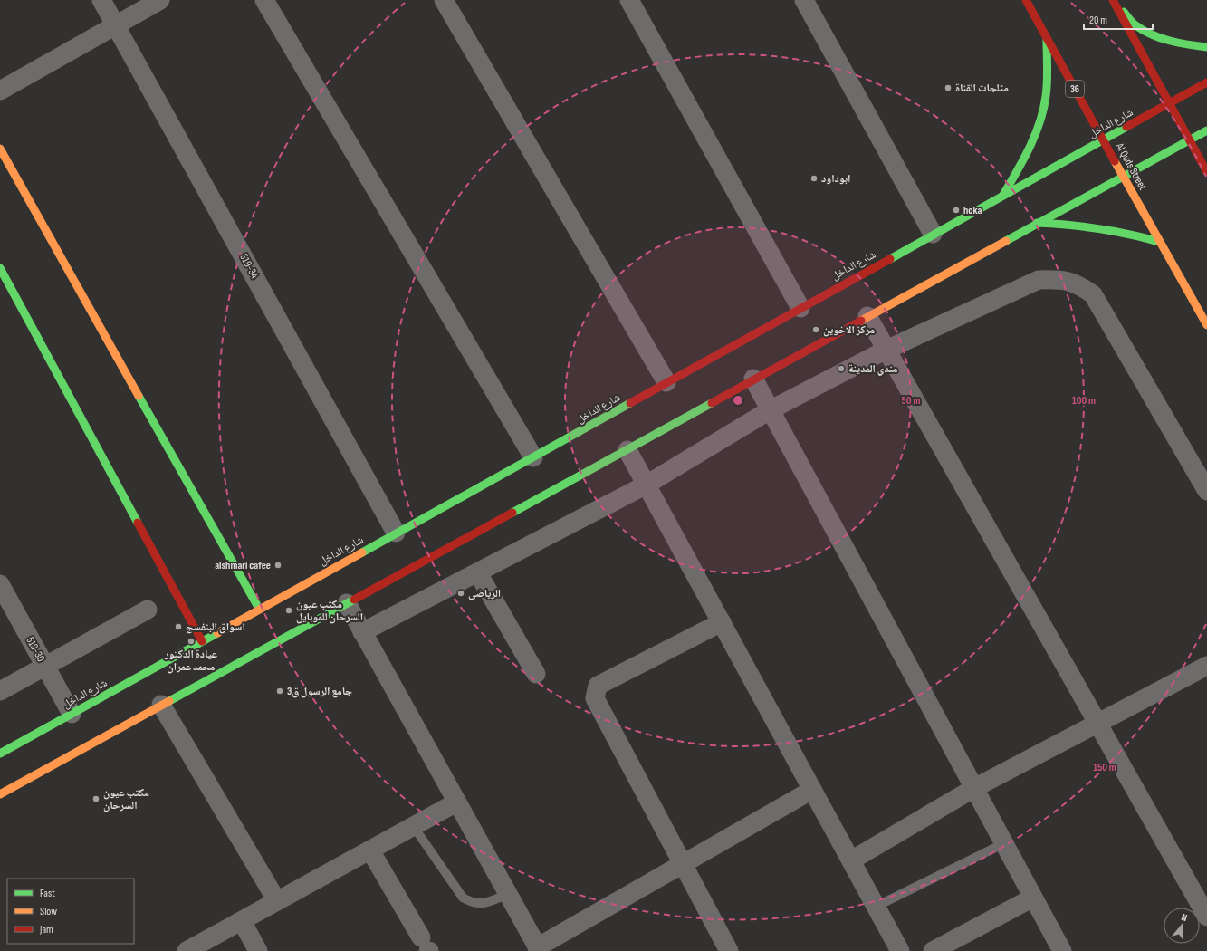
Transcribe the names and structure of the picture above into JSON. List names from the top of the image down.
{
  "streets": {
    "main road": ["36", "شارع الداخل", "Al Quds Street"],
    "street": ["519-34", "519-30"]
  },
  "crossings": [
    ["شارع الداخل", "Al Quds Street"],
    ["شارع الداخل", "519-34"],
    ["شارع الداخل", "519-30"]
  ],
  "places": [
    "مثلجات القناة",
    "ابوداود",
    "hoka",
    "مركز الاخوين",
    "مندي المدينة",
    "alshmari cafee",
    "الرياضي",
    "مكتب عيون السرحان للموبايل",
    "اسواق البنفسج",
    "عيادة الدكتور محمد عمران",
    "جامع الرسول ق3",
    "مكتب عيون السرحان"
  ],
  "legend": ["Fast", "Slow", "Jam"],
  "scale_bar": "20 m",
  "north": "top",
  "rings": ["50 m", "100 m", "150 m"]
}
